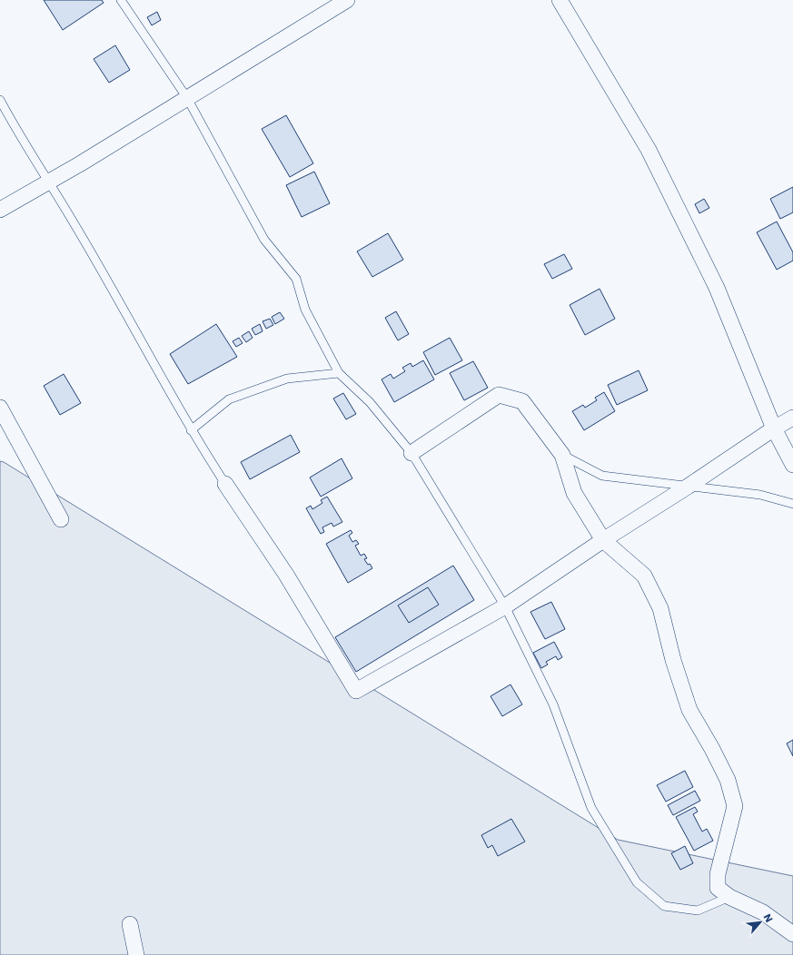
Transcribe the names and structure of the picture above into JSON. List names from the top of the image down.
{
  "north": "top right"
}
